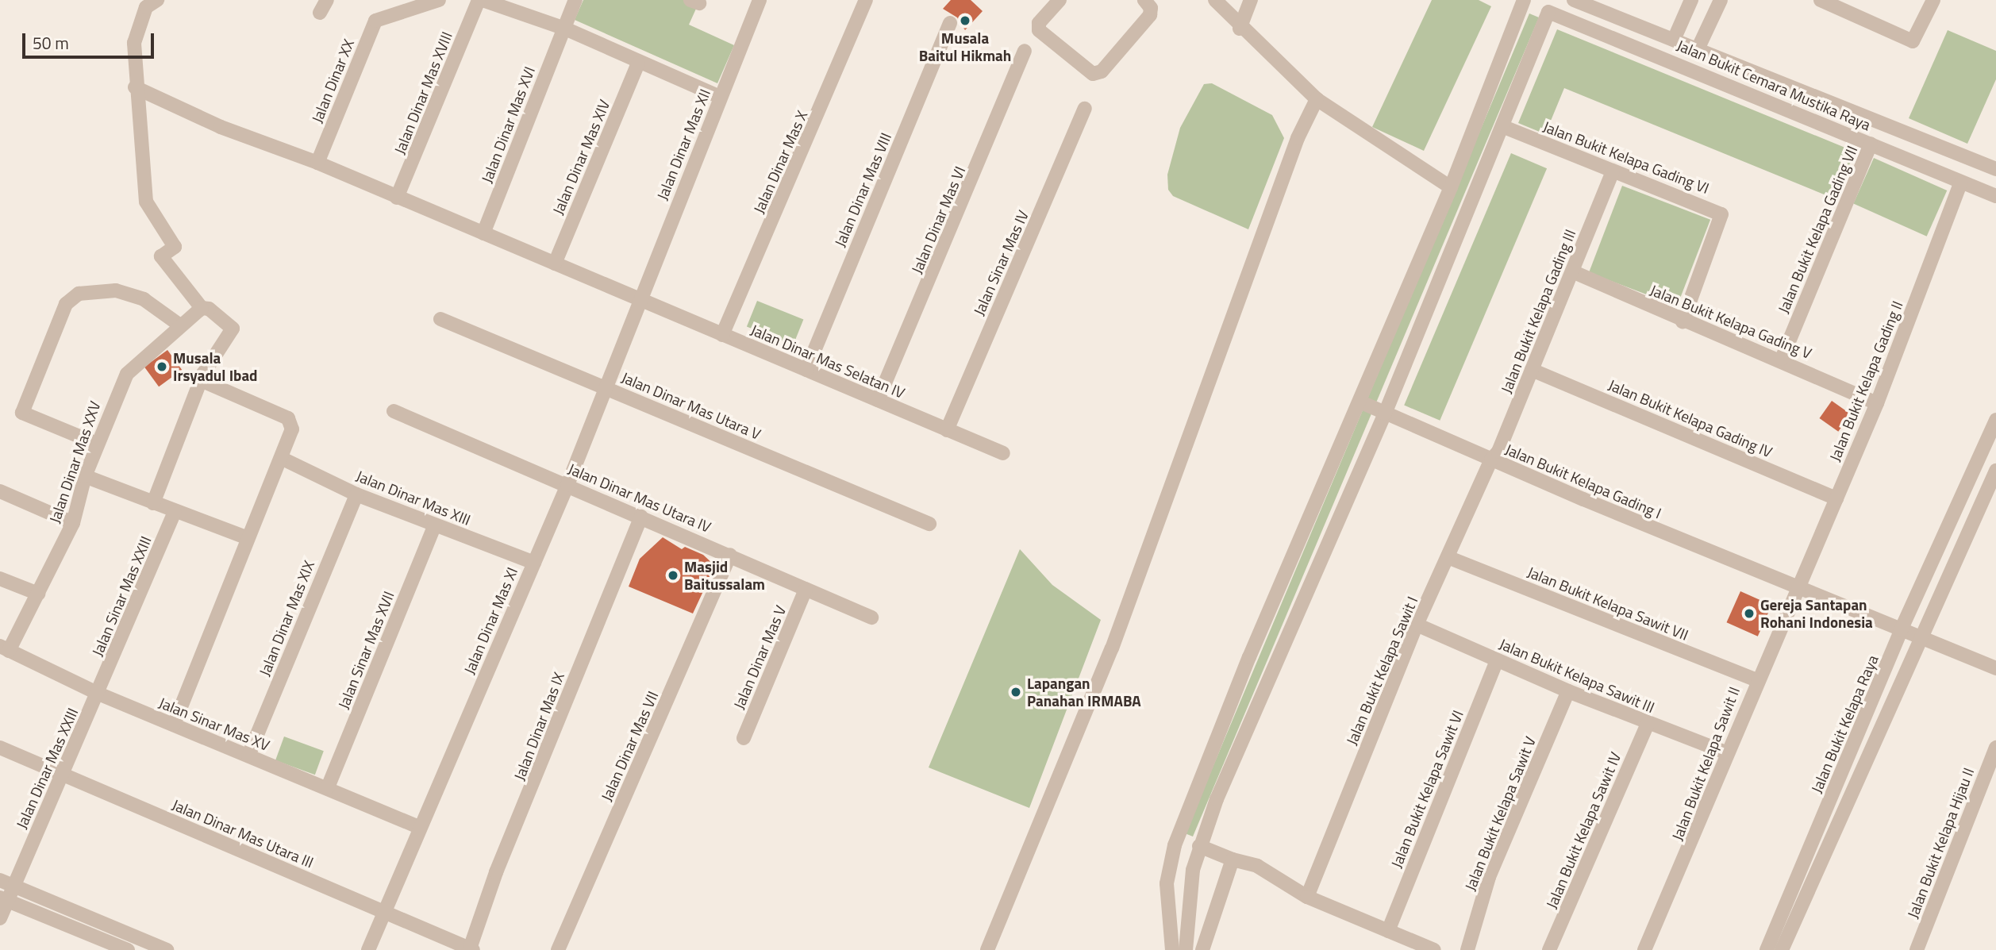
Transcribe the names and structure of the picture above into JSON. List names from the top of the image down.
{
  "streets": {
    "street": [
      "Jalan Dinar XX",
      "Jalan Bukit Cemara Mustika Raya",
      "Jalan Dinar Mas XVIII",
      "Jalan Dinar Mas XVI",
      "Jalan Dinar Mas XII",
      "Jalan Dinar Mas XIV",
      "Jalan Bukit Kelapa Gading VI",
      "Jalan Dinar Mas X",
      "Jalan Dinar Mas VIII",
      "Jalan Dinar Mas VI",
      "Jalan Bukit Kelapa Gading VII",
      "Jalan Sinar Mas IV",
      "Jalan Bukit Kelapa Gading III",
      "Jalan Bukit Kelapa Gading V",
      "Jalan Dinar Mas Selatan IV",
      "Jalan Bukit Kelapa Gading II",
      "Jalan Dinar Mas Utara V",
      "Jalan Bukit Kelapa Gading IV",
      "Jalan Dinar Mas XXV",
      "Jalan Bukit Kelapa Gading I",
      "Jalan Dinar Mas XIII",
      "Jalan Dinar Mas Utara IV",
      "Jalan Sinar Mas XXIII",
      "Jalan Bukit Kelapa Sawit VII",
      "Jalan Dinar Mas XIX",
      "Jalan Dinar Mas XI",
      "Jalan Sinar Mas XVII",
      "Jalan Dinar Mas V",
      "Jalan Bukit Kelapa Sawit I",
      "Jalan Bukit Kelapa Sawit III",
      "Jalan Sinar Mas XV",
      "Jalan Bukit Kelapa Raya",
      "Jalan Dinar Mas IX",
      "Jalan Dinar Mas VII",
      "Jalan Bukit Kelapa Sawit II",
      "Jalan Dinar Mas XXIII",
      "Jalan Bukit Kelapa Sawit VI",
      "Jalan Bukit Kelapa Sawit V",
      "Jalan Bukit Kelapa Sawit IV",
      "Jalan Dinar Mas Utara III",
      "Jalan Bukit Kelapa Hijau II"
    ]
  },
  "crossings": [
    ["Jalan Dinar XX", "Jalan Dinar Mas Selatan IV"],
    ["Jalan Bukit Cemara Mustika Raya", "Jalan Bukit Kelapa Gading VII"],
    ["Jalan Bukit Cemara Mustika Raya", "Jalan Bukit Kelapa Gading II"],
    ["Jalan Dinar Mas XVIII", "Jalan Dinar Mas Selatan IV"],
    ["Jalan Dinar Mas XVI", "Jalan Dinar Mas Selatan IV"],
    ["Jalan Dinar Mas XII", "Jalan Dinar Mas Selatan IV"],
    ["Jalan Dinar Mas XII", "Jalan Dinar Mas XI"],
    ["Jalan Dinar Mas XIV", "Jalan Dinar Mas Selatan IV"],
    ["Jalan Bukit Kelapa Gading VI", "Jalan Bukit Kelapa Gading III"],
    ["Jalan Bukit Kelapa Gading VI", "Jalan Bukit Kelapa Gading V"],
    ["Jalan Dinar Mas X", "Jalan Dinar Mas Selatan IV"],
    ["Jalan Dinar Mas VIII", "Jalan Dinar Mas Selatan IV"],
    ["Jalan Dinar Mas VI", "Jalan Dinar Mas Selatan IV"],
    ["Jalan Bukit Kelapa Gading VII", "Jalan Bukit Kelapa Gading V"],
    ["Jalan Sinar Mas IV", "Jalan Dinar Mas Selatan IV"],
    ["Jalan Bukit Kelapa Gading III", "Jalan Bukit Kelapa Gading V"],
    ["Jalan Bukit Kelapa Gading III", "Jalan Bukit Kelapa Gading IV"],
    ["Jalan Bukit Kelapa Gading III", "Jalan Bukit Kelapa Gading I"],
    ["Jalan Bukit Kelapa Gading III", "Jalan Bukit Kelapa Sawit I"],
    ["Jalan Bukit Kelapa Gading V", "Jalan Bukit Kelapa Gading II"],
    ["Jalan Dinar Mas Selatan IV", "Jalan Dinar Mas XI"],
    ["Jalan Bukit Kelapa Gading II", "Jalan Bukit Kelapa Gading IV"],
    ["Jalan Bukit Kelapa Gading II", "Jalan Bukit Kelapa Gading I"],
    ["Jalan Bukit Kelapa Gading II", "Jalan Bukit Kelapa Sawit II"],
    ["Jalan Dinar Mas Utara V", "Jalan Dinar Mas XI"],
    ["Jalan Dinar Mas XXV", "Jalan Sinar Mas XV"],
    ["Jalan Bukit Kelapa Gading I", "Jalan Bukit Kelapa Sawit I"],
    ["Jalan Bukit Kelapa Gading I", "Jalan Bukit Kelapa Raya"],
    ["Jalan Bukit Kelapa Gading I", "Jalan Bukit Kelapa Sawit II"],
    ["Jalan Dinar Mas XIII", "Jalan Dinar Mas XIX"],
    ["Jalan Dinar Mas XIII", "Jalan Dinar Mas XI"],
    ["Jalan Dinar Mas XIII", "Jalan Sinar Mas XVII"],
    ["Jalan Dinar Mas Utara IV", "Jalan Dinar Mas XI"],
    ["Jalan Dinar Mas Utara IV", "Jalan Dinar Mas V"],
    ["Jalan Dinar Mas Utara IV", "Jalan Dinar Mas IX"],
    ["Jalan Dinar Mas Utara IV", "Jalan Dinar Mas VII"],
    ["Jalan Sinar Mas XXIII", "Jalan Sinar Mas XV"],
    ["Jalan Sinar Mas XXIII", "Jalan Dinar Mas XXIII"],
    ["Jalan Bukit Kelapa Sawit VII", "Jalan Bukit Kelapa Sawit I"],
    ["Jalan Bukit Kelapa Sawit VII", "Jalan Bukit Kelapa Sawit II"],
    ["Jalan Dinar Mas XIX", "Jalan Sinar Mas XV"],
    ["Jalan Dinar Mas XI", "Jalan Sinar Mas XV"],
    ["Jalan Dinar Mas XI", "Jalan Dinar Mas Utara III"],
    ["Jalan Sinar Mas XVII", "Jalan Sinar Mas XV"],
    ["Jalan Bukit Kelapa Sawit I", "Jalan Bukit Kelapa Sawit III"],
    ["Jalan Bukit Kelapa Sawit III", "Jalan Bukit Kelapa Sawit II"],
    ["Jalan Bukit Kelapa Sawit III", "Jalan Bukit Kelapa Sawit VI"],
    ["Jalan Bukit Kelapa Sawit III", "Jalan Bukit Kelapa Sawit V"],
    ["Jalan Bukit Kelapa Sawit III", "Jalan Bukit Kelapa Sawit IV"],
    ["Jalan Sinar Mas XV", "Jalan Dinar Mas XXIII"],
    ["Jalan Dinar Mas IX", "Jalan Dinar Mas Utara III"],
    ["Jalan Dinar Mas XXIII", "Jalan Dinar Mas Utara III"]
  ],
  "places": [
    "Musala Baitul Hikmah",
    "Musala Irsyadul Ibad",
    "Masjid Baitussalam",
    "Gereja Santapan Rohani Indonesia",
    "Lapangan Panahan IRMABA"
  ],
  "scale_bar": "50 m"
}
